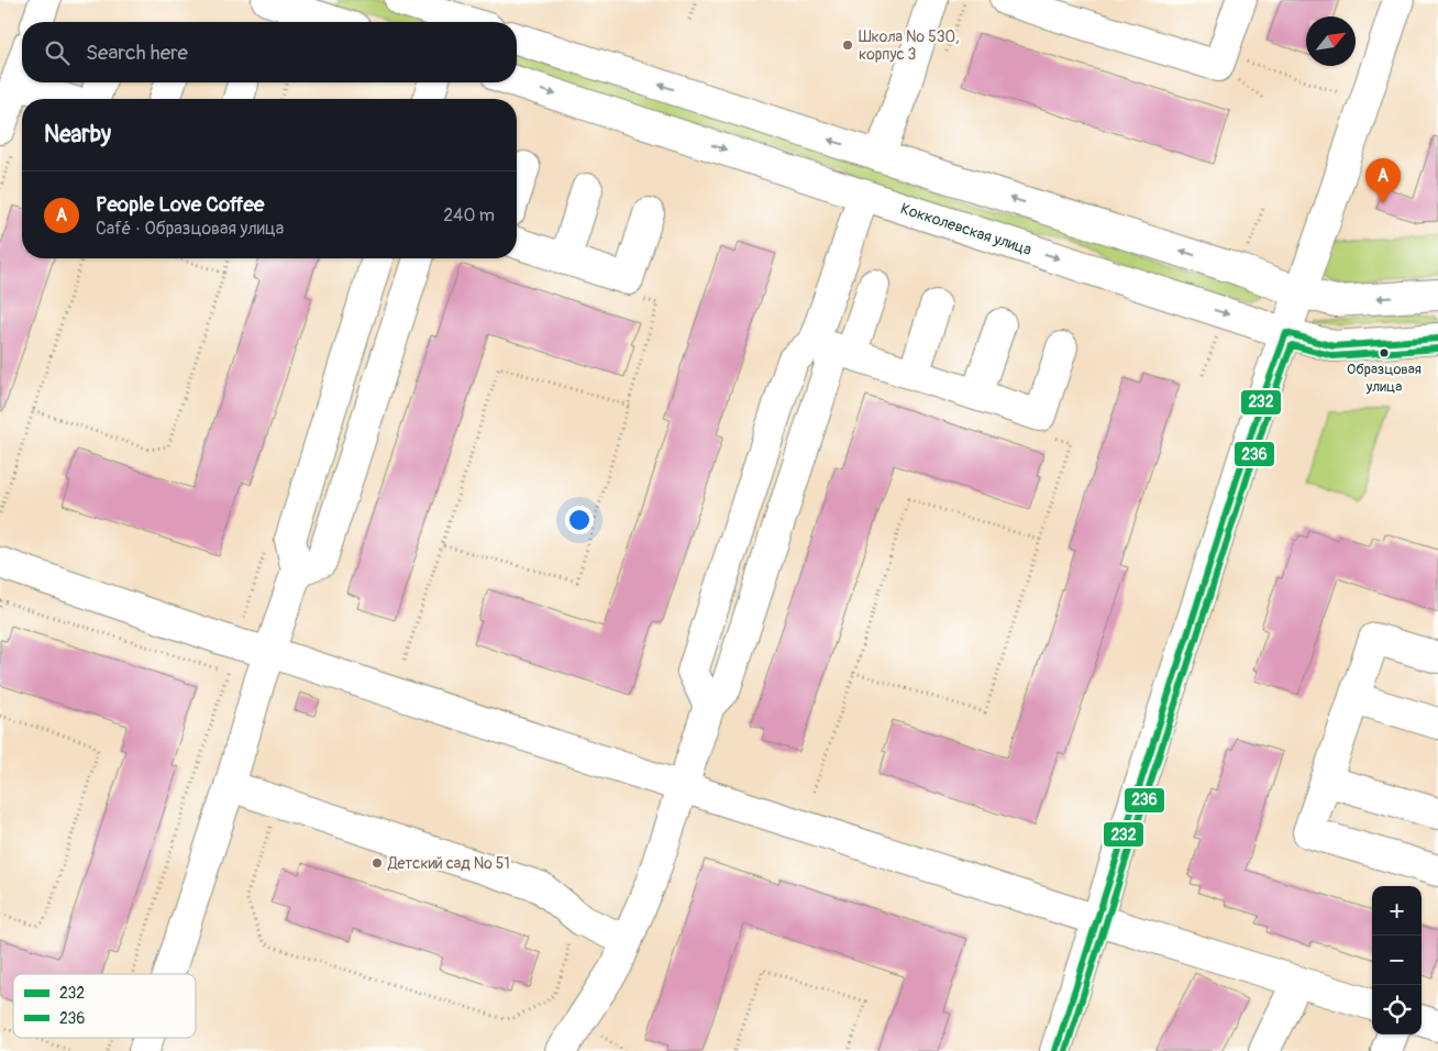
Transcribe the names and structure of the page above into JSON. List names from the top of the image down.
{
  "streets": {
    "street": ["Кокколевская улица"]
  },
  "places": ["Школа № 530, корпус 3", "Образцовая улица", "Детский сад № 51"],
  "lines": ["transit line 232", "transit line 236"],
  "legend": ["232", "236"],
  "north": "top right",
  "page": {
    "search": "Search here",
    "heading": "Nearby",
    "pins": "A",
    "list": [
      {
        "mark": "A",
        "name": "People Love Coffee",
        "note": "Café · Образцовая улица",
        "value": "240 m"
      }
    ],
    "map_buttons": ["+", "−"]
  }
}
